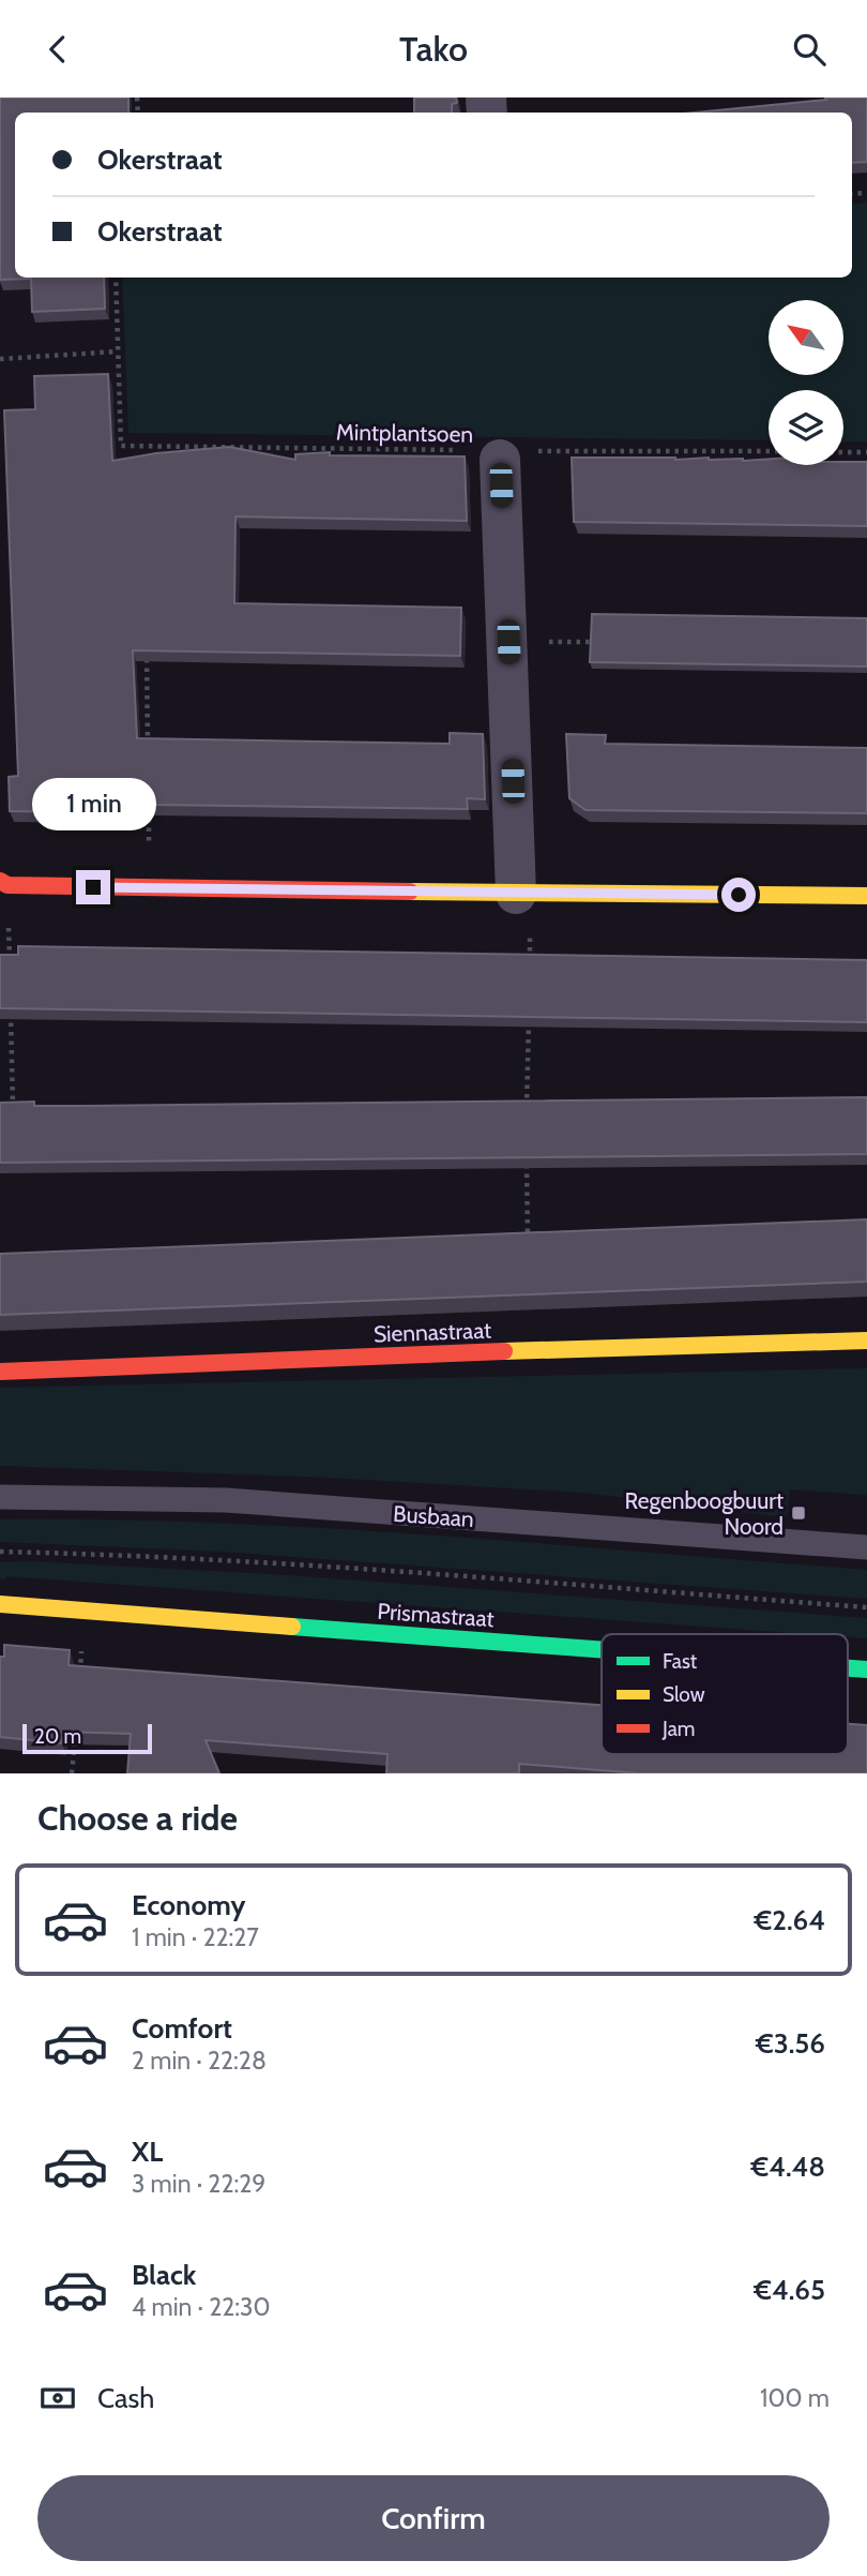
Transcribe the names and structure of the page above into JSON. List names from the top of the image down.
{
  "streets": {
    "street": ["Siennastraat", "Prismastraat"],
    "lane": ["Busbaan"],
    "path": ["Mintplantsoen"]
  },
  "places": {
    "transit": ["Regenboogbuurt Noord"]
  },
  "legend": ["Fast", "Slow", "Jam"],
  "scale_bar": "20 m",
  "north": "top left",
  "page": {
    "header": "Tako",
    "banner": ["Okerstraat", "Okerstraat"],
    "bubble": "1 min",
    "scale": "20 m",
    "heading": "Choose a ride",
    "list": [
      {
        "name": "Economy",
        "note": "1 min · 22:27",
        "value": "€2.64"
      },
      {
        "name": "Comfort",
        "note": "2 min · 22:28",
        "value": "€3.56"
      },
      {
        "name": "XL",
        "note": "3 min · 22:29",
        "value": "€4.48"
      },
      {
        "name": "Black",
        "note": "4 min · 22:30",
        "value": "€4.65"
      }
    ],
    "pay": ["Cash", "100 m"],
    "buttons": "Confirm"
  }
}
